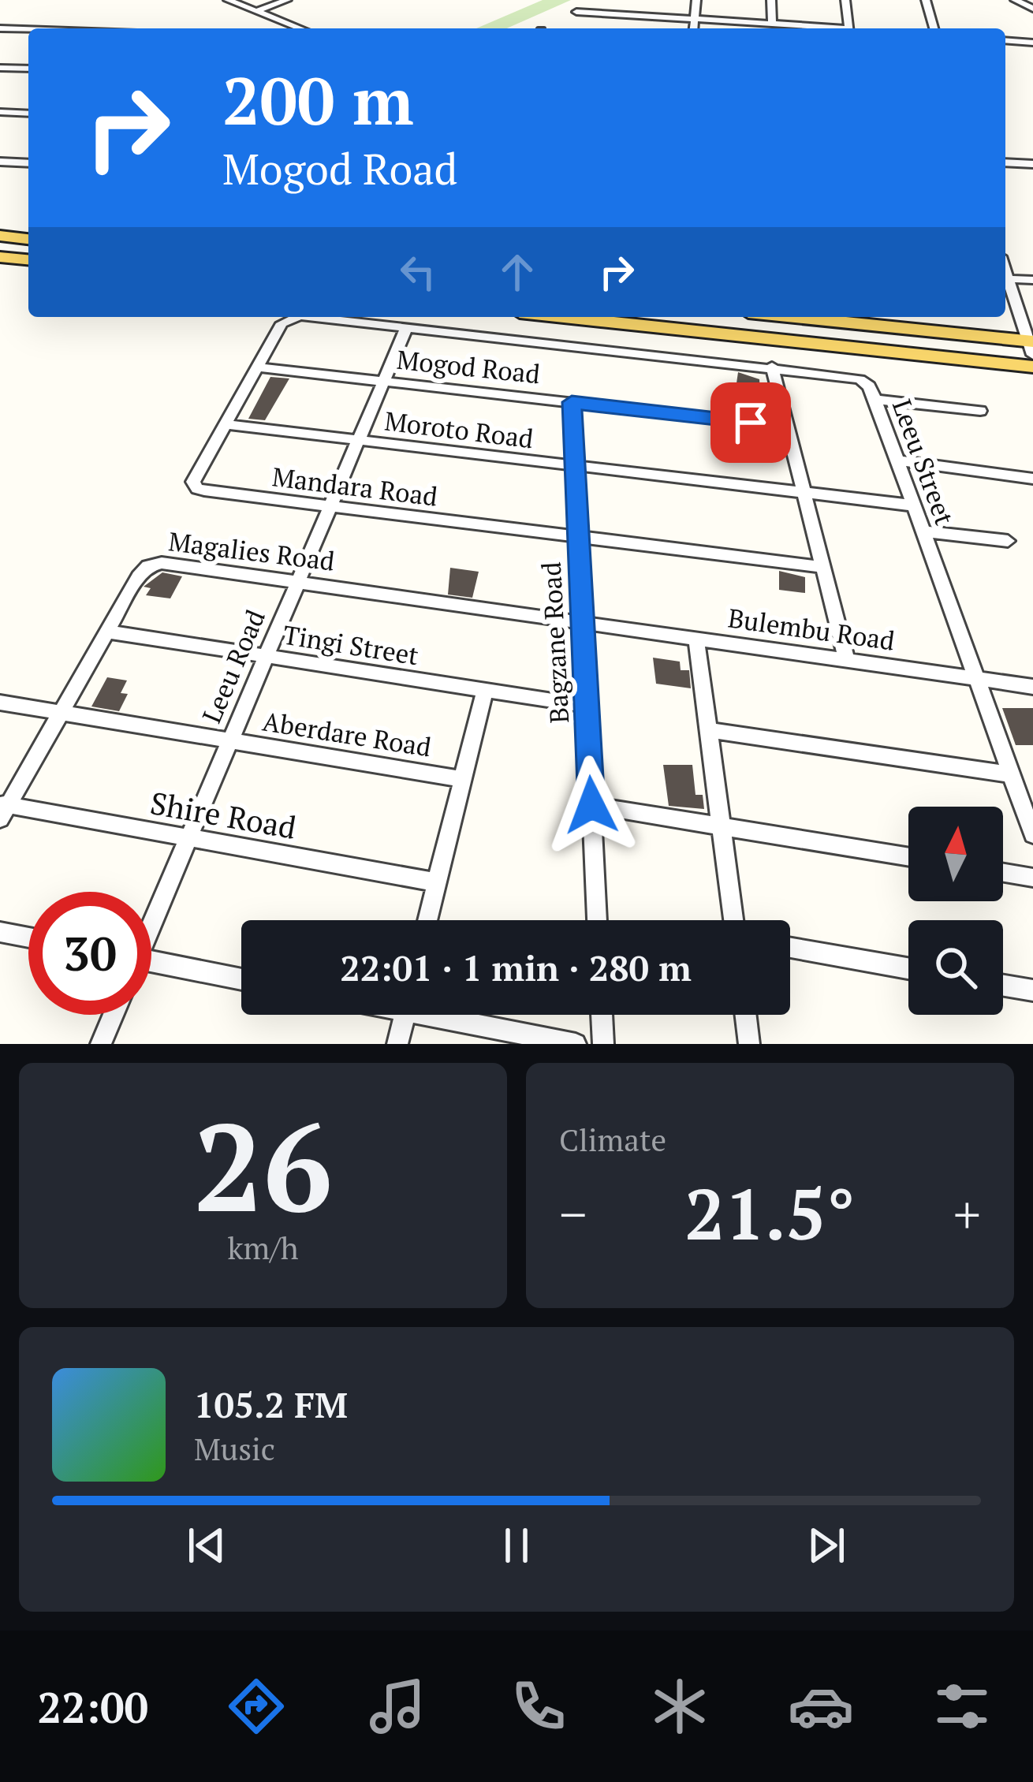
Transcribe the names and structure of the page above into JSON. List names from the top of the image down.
{
  "streets": {
    "street": [
      "Mogod Road",
      "Moroto Road",
      "Leeu Street",
      "Mandara Road",
      "Magalies Road",
      "Bulembu Road",
      "Bagzane Road",
      "Tingi Street",
      "Leeu Road",
      "Aberdare Road",
      "Shire Road"
    ]
  },
  "crossings": [
    ["Mogod Road", "Mandara Road"],
    ["Mogod Road", "Bagzane Road"],
    ["Mogod Road", "Leeu Road"],
    ["Moroto Road", "Leeu Street"],
    ["Moroto Road", "Mandara Road"],
    ["Moroto Road", "Bagzane Road"],
    ["Moroto Road", "Leeu Road"],
    ["Leeu Street", "Mandara Road"],
    ["Leeu Street", "Bulembu Road"],
    ["Leeu Street", "Leeu Road"],
    ["Mandara Road", "Bagzane Road"],
    ["Mandara Road", "Leeu Road"],
    ["Magalies Road", "Bulembu Road"],
    ["Magalies Road", "Bagzane Road"],
    ["Magalies Road", "Tingi Street"],
    ["Magalies Road", "Leeu Road"],
    ["Magalies Road", "Aberdare Road"],
    ["Magalies Road", "Shire Road"],
    ["Bulembu Road", "Bagzane Road"],
    ["Bagzane Road", "Tingi Street"],
    ["Tingi Street", "Leeu Road"],
    ["Leeu Road", "Aberdare Road"],
    ["Leeu Road", "Shire Road"]
  ],
  "north": "top",
  "page": {
    "turn": ["200 m", "Mogod Road"],
    "limit": "30",
    "trip": "22:01 · 1 min · 280 m",
    "tile": [
      ["26", "km/h"],
      "Climate"
    ],
    "heat": ["−", "21.5°", "+"],
    "song": ["105.2 FM", "Music"],
    "tabs": "22:00"
  }
}
